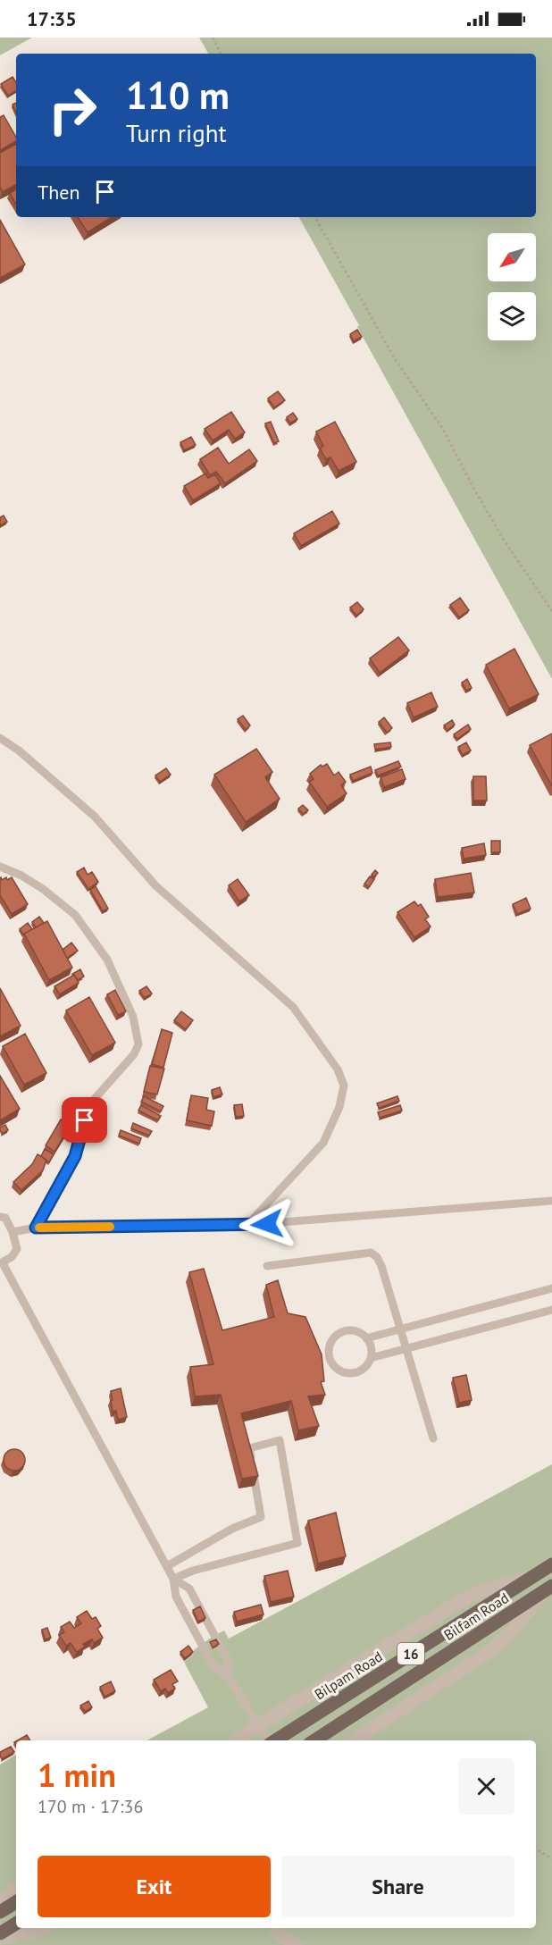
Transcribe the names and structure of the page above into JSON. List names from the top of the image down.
{
  "streets": {
    "main road": ["Bilfam Road", "16", "Bilpam Road"]
  },
  "north": "bottom left",
  "page": {
    "status": "17:35",
    "turn": ["110 m", "Turn right"],
    "then": "Then",
    "heading": ["1 min", "170 m · 17:36"],
    "buttons": ["Exit", "Share"]
  }
}
